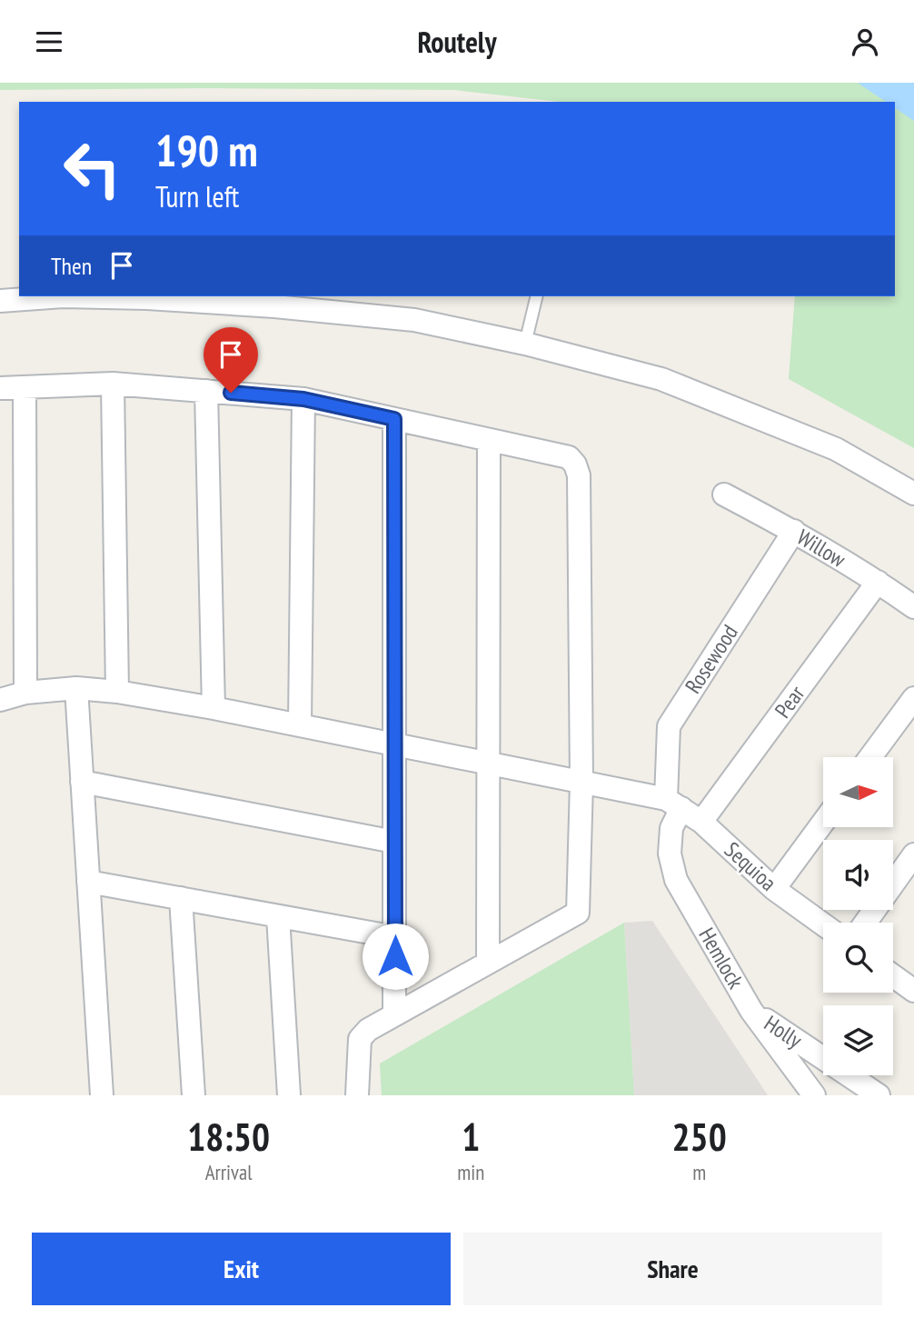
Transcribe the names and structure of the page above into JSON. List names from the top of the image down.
{
  "streets": {
    "street": [
      "Willow",
      "Rosewood",
      "Pear",
      "Sequioa",
      "Hemlock",
      "Holly"
    ]
  },
  "crossings": [
    ["Willow", "Rosewood"],
    ["Willow", "Pear"],
    ["Rosewood", "Sequioa"],
    ["Rosewood", "Hemlock"],
    ["Pear", "Sequioa"],
    ["Sequioa", "Hemlock"],
    ["Hemlock", "Holly"]
  ],
  "north": "right",
  "page": {
    "header": "Routely",
    "turn": ["190 m", "Turn left"],
    "then": "Then",
    "eta": [
      "18:50",
      "Arrival",
      "1",
      "min",
      "250",
      "m"
    ],
    "buttons": ["Exit", "Share"]
  }
}
